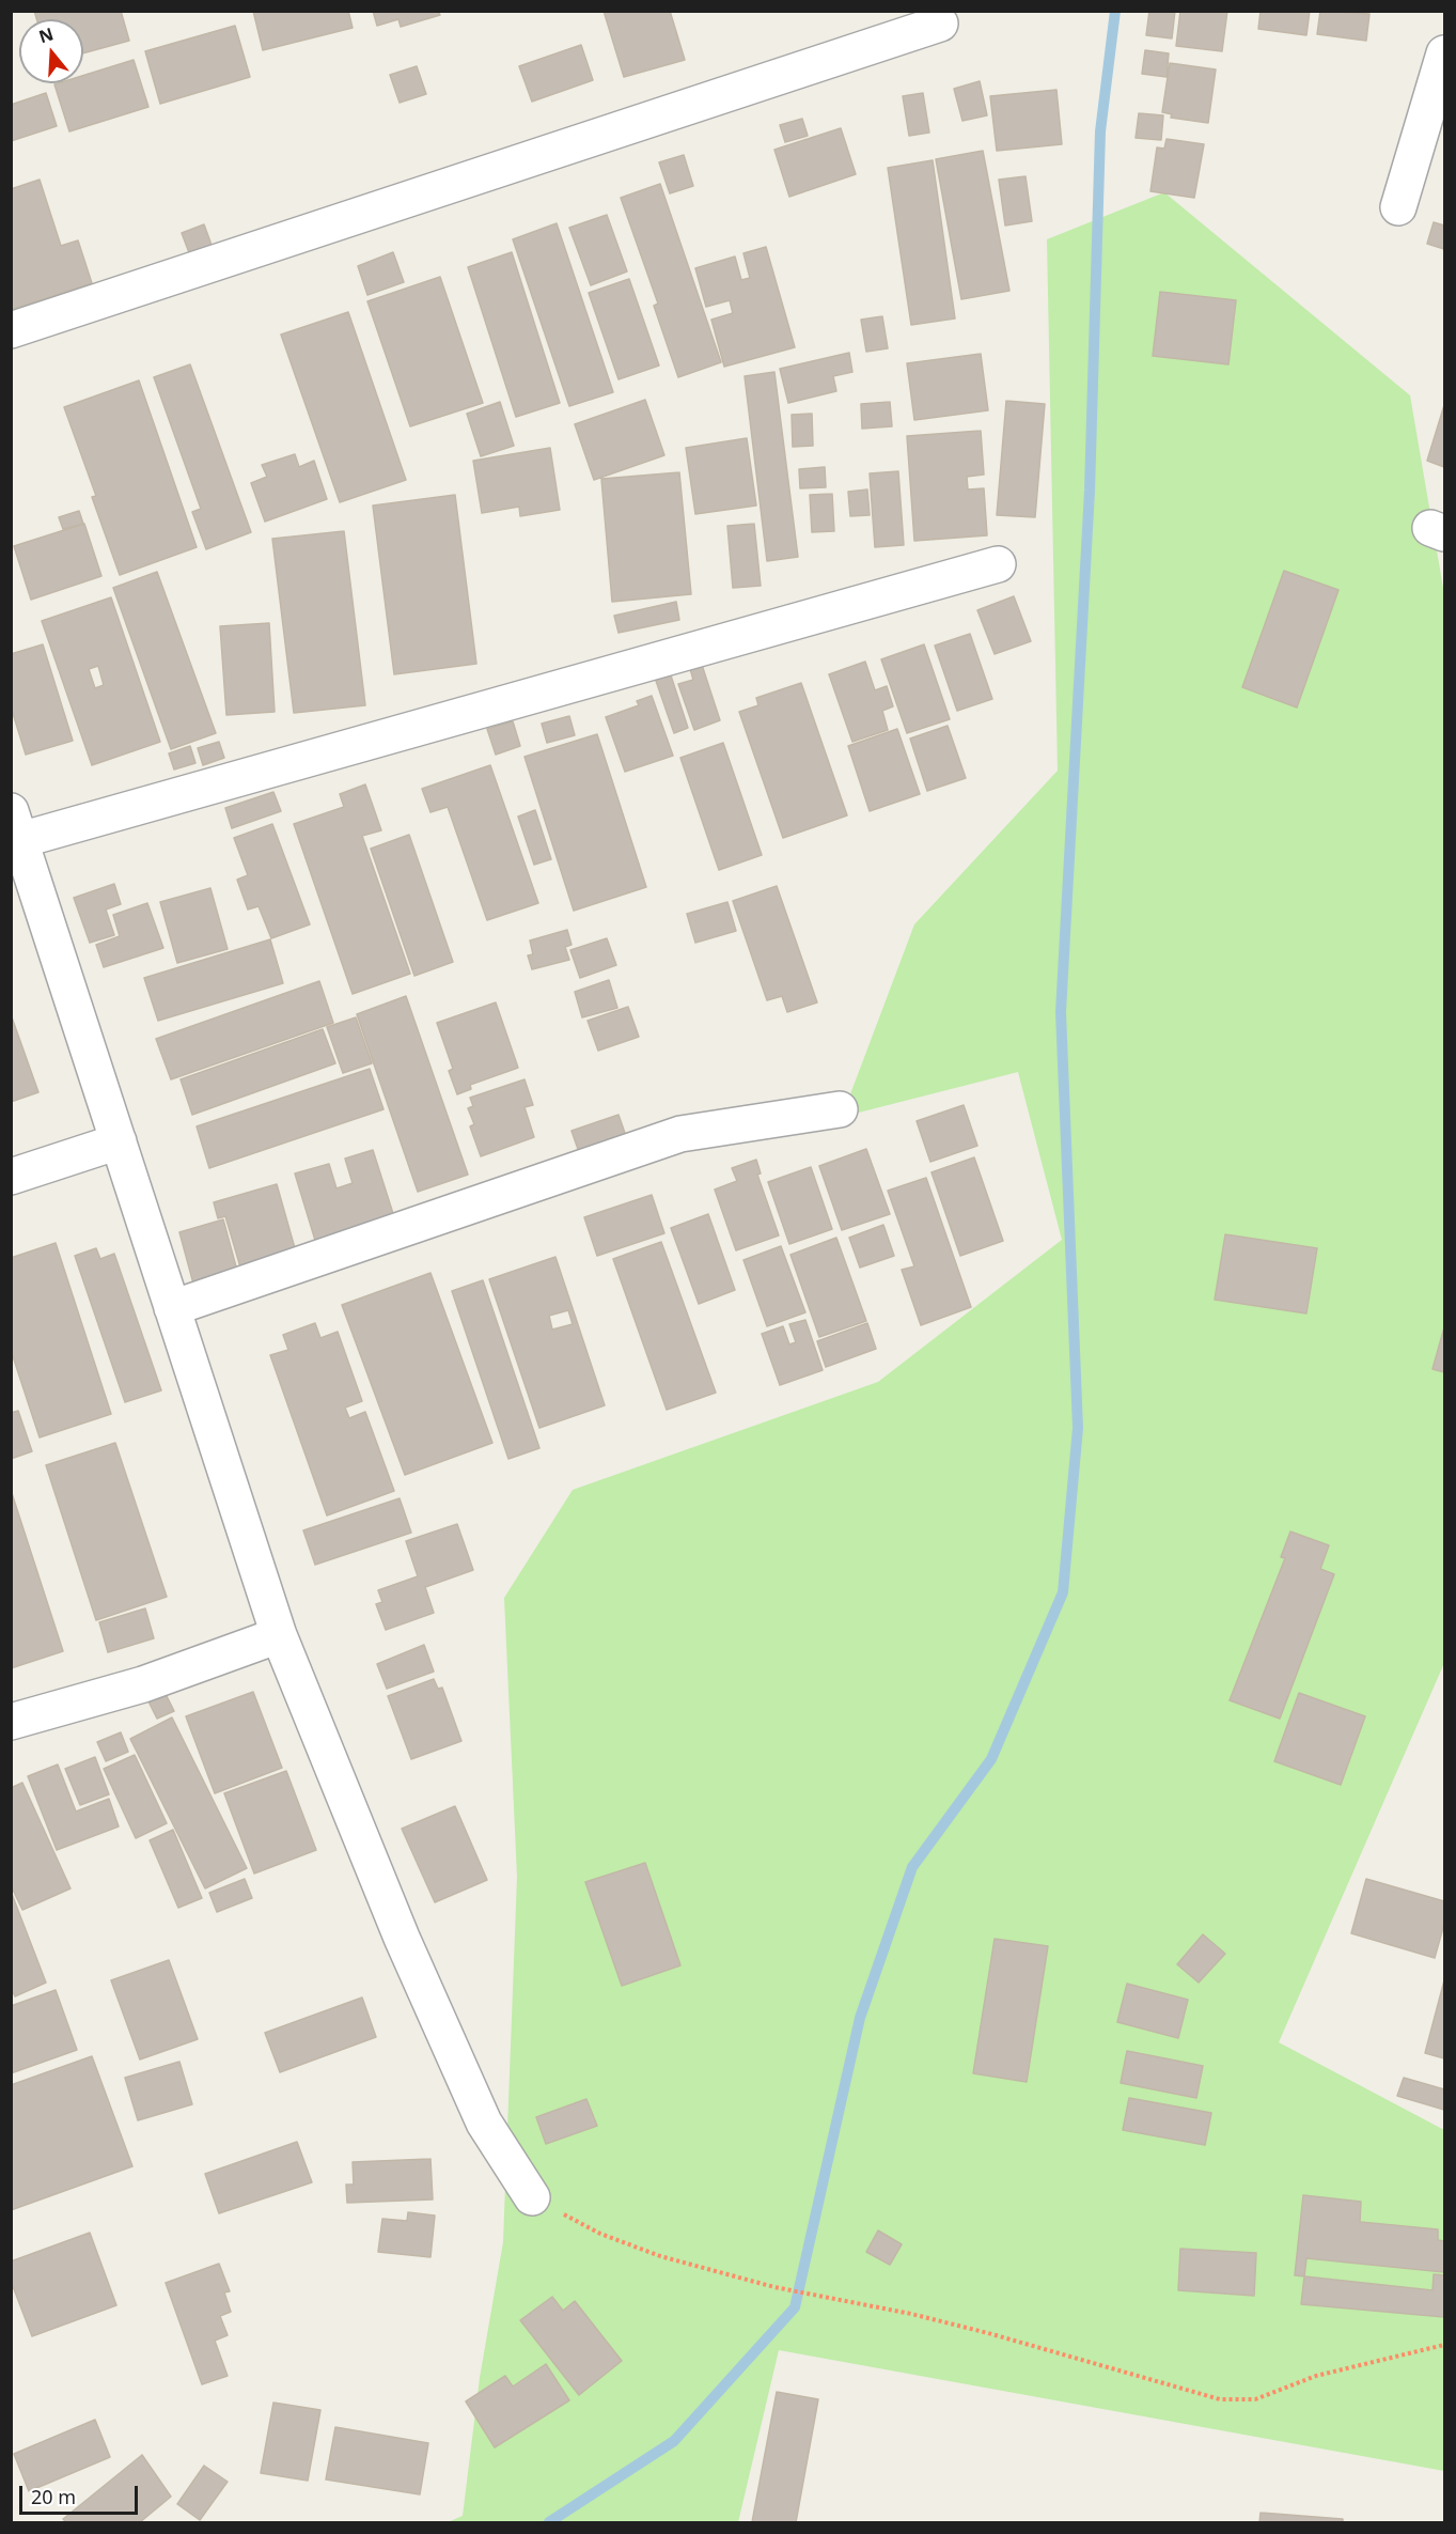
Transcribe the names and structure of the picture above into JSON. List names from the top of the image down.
{
  "scale_bar": "20 m",
  "north": "top"
}
